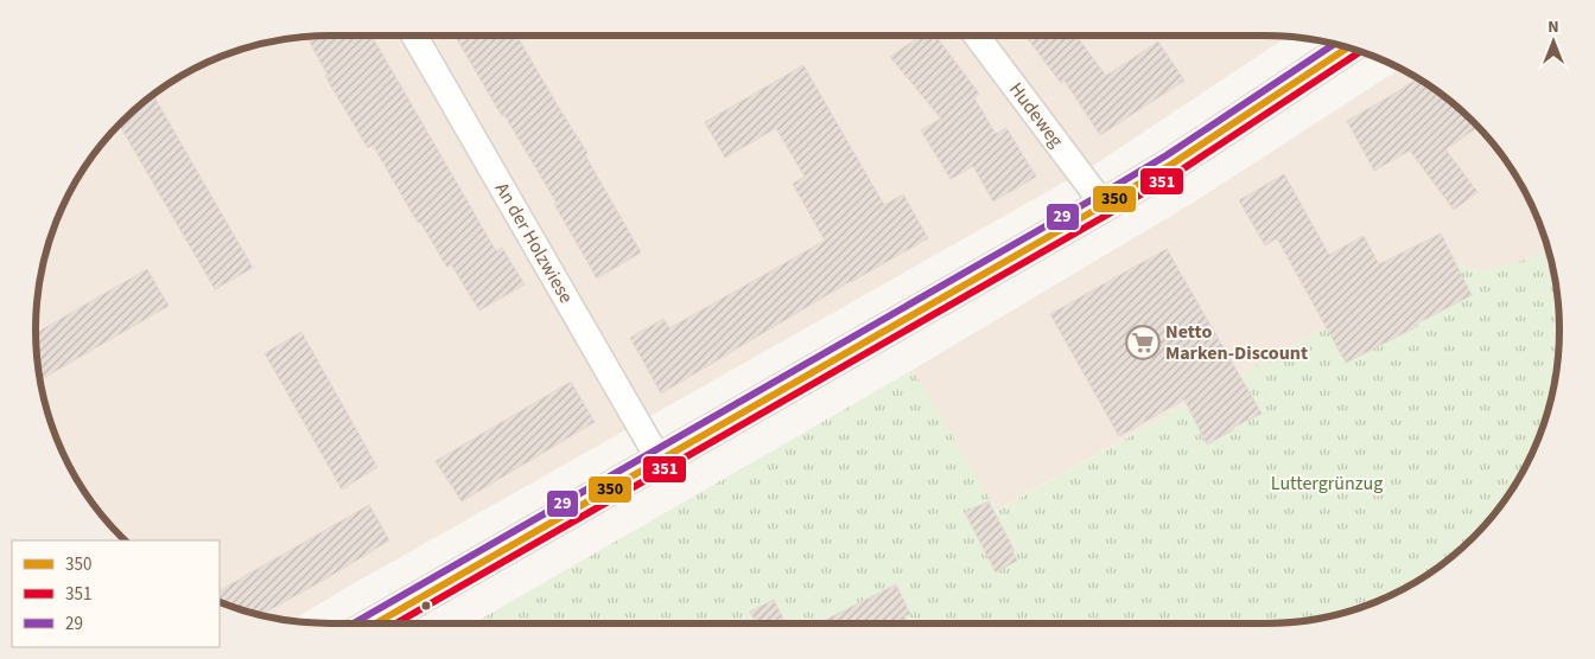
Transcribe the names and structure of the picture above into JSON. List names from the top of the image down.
{
  "streets": {
    "street": ["Hudeweg", "An der Holzwiese"]
  },
  "parks": ["Luttergrünzug"],
  "places": {
    "supermarket": ["Netto Marken-Discount"]
  },
  "lines": ["transit line 29", "transit line 350", "transit line 351"],
  "legend": ["350", "351", "29"],
  "north": "top"
}
